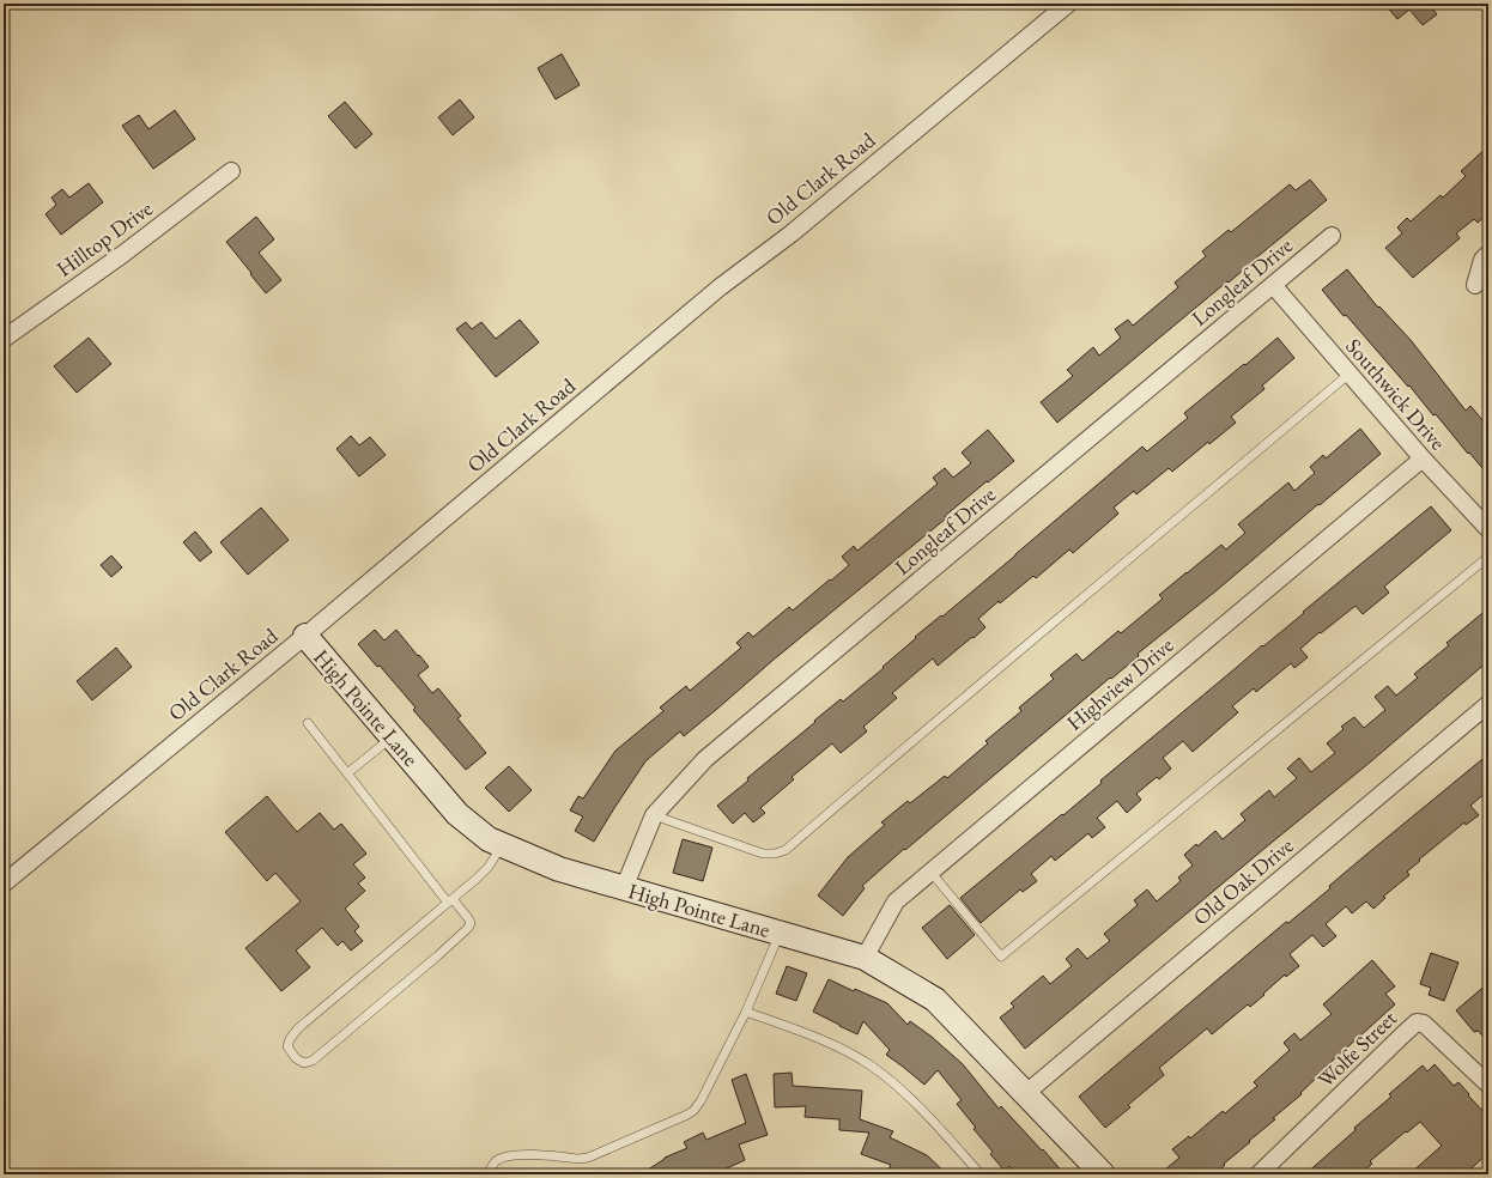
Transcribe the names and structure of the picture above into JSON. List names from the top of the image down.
{
  "streets": {
    "street": [
      "Old Clark Road",
      "Hilltop Drive",
      "Longleaf Drive",
      "Southwick Drive",
      "Highview Drive",
      "High Pointe Lane",
      "Old Oak Drive",
      "Wolfe Street"
    ]
  },
  "crossings": [
    ["Old Clark Road", "High Pointe Lane"],
    ["Longleaf Drive", "Southwick Drive"],
    ["Longleaf Drive", "High Pointe Lane"],
    ["Southwick Drive", "Highview Drive"],
    ["Highview Drive", "High Pointe Lane"],
    ["High Pointe Lane", "Old Oak Drive"]
  ]
}
